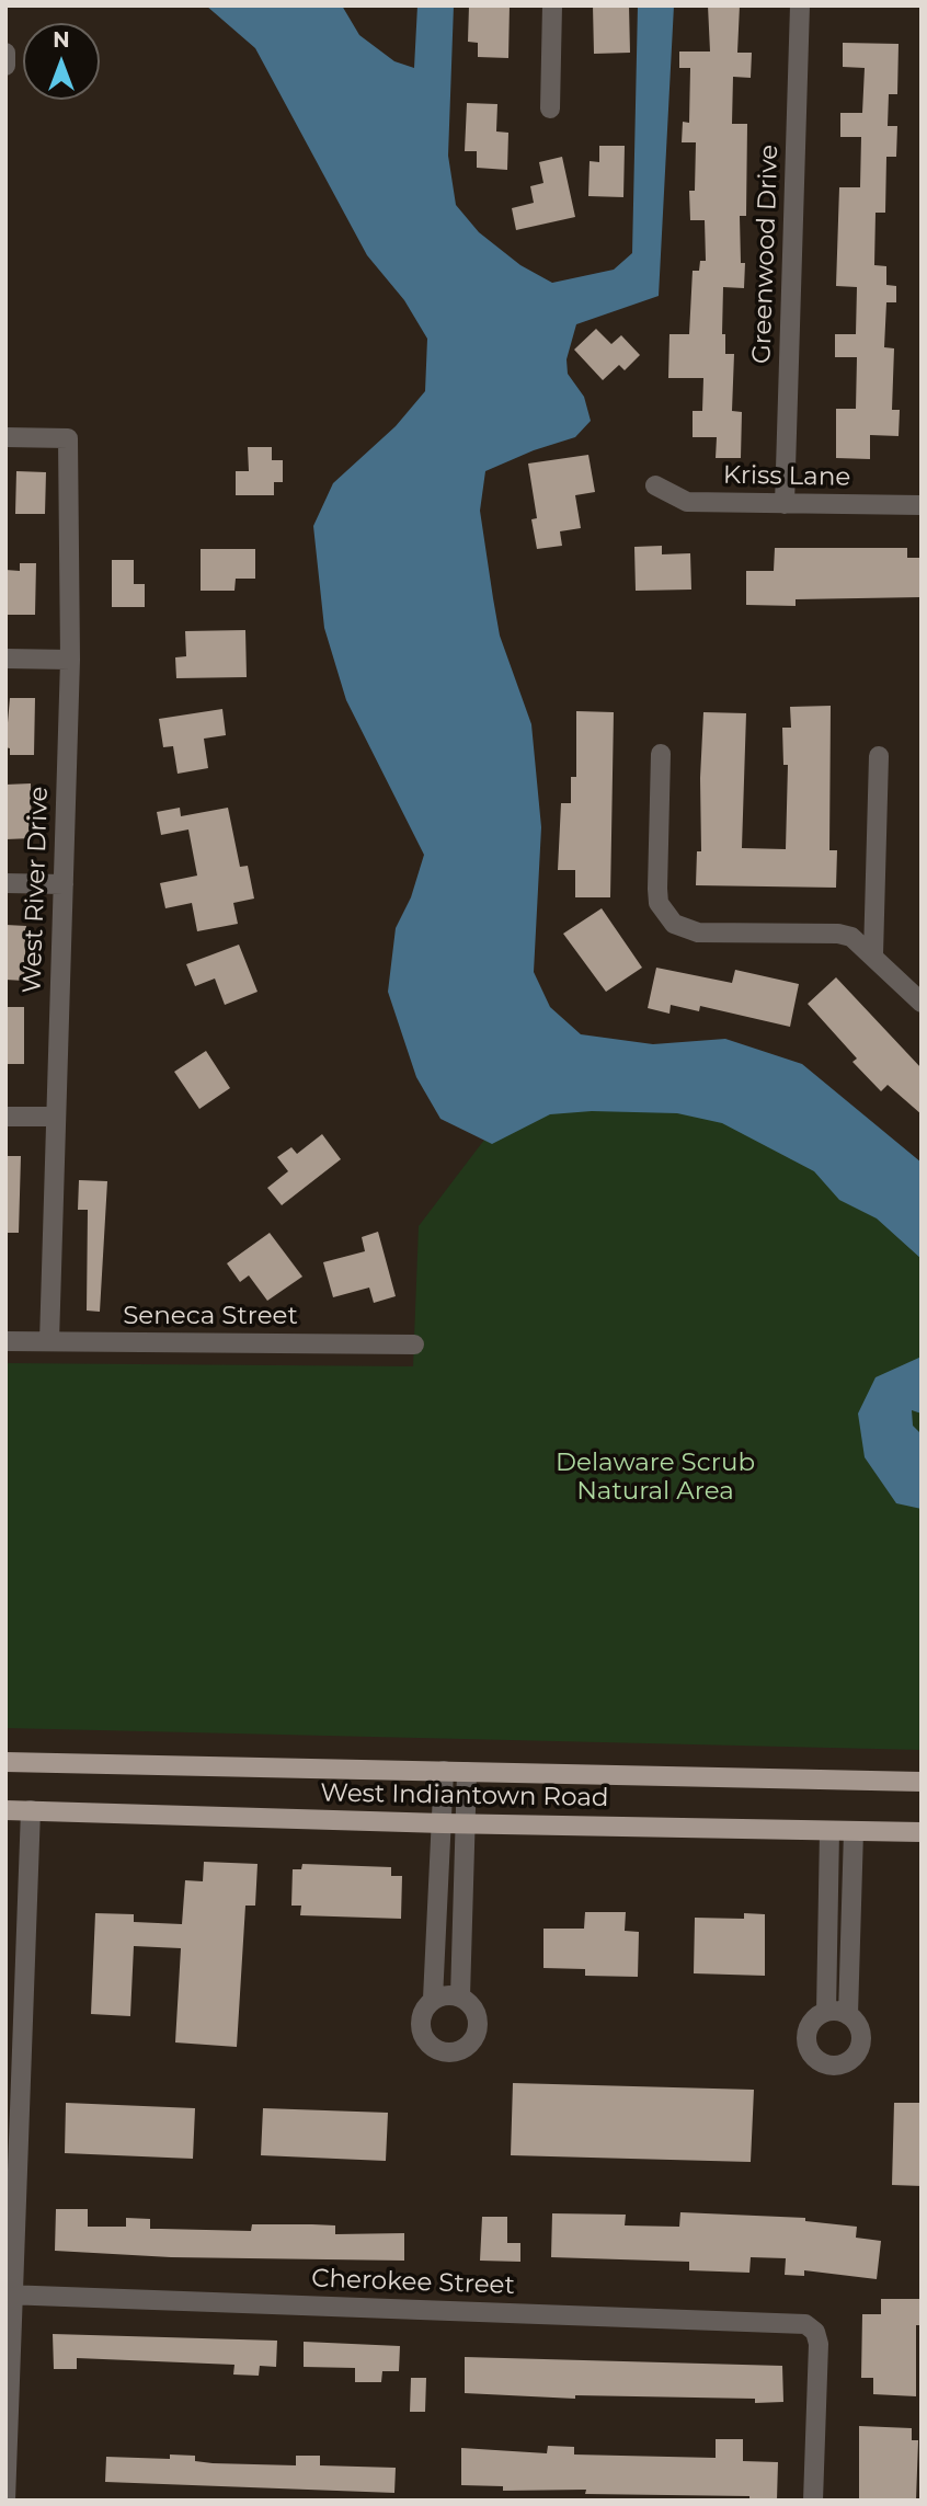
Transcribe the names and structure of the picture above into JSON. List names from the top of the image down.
{
  "streets": {
    "main road": ["West Indiantown Road"],
    "street": [
      "Greenwood Drive",
      "Kriss Lane",
      "West River Drive",
      "Seneca Street",
      "Cherokee Street"
    ]
  },
  "crossings": [
    ["Greenwood Drive", "Kriss Lane"],
    ["West River Drive", "Seneca Street"]
  ],
  "parks": ["Delaware Scrub Natural Area"],
  "north": "top"
}
